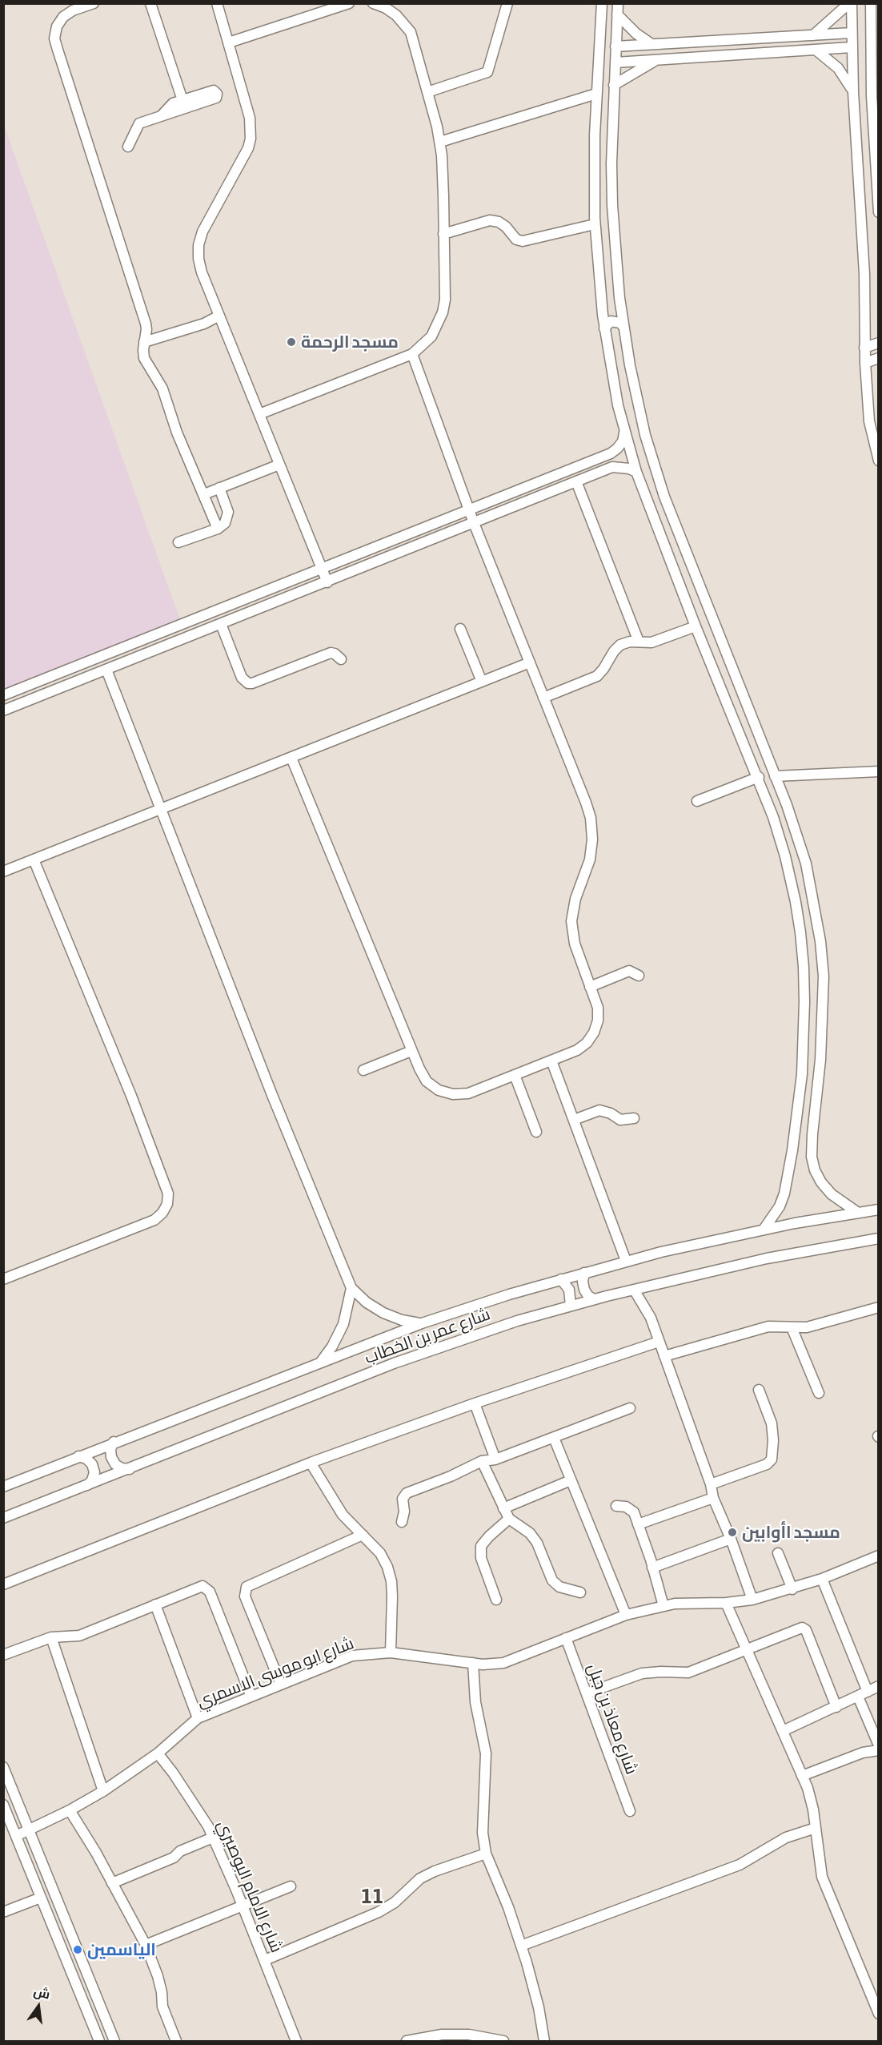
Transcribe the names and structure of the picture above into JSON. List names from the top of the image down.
{
  "streets": {
    "street": [
      "شارع عمر بن الخطاب",
      "شارع ابو موسى الاسمري",
      "شارع معاذ بن جبل",
      "شارع الامام البوصيري"
    ]
  },
  "crossings": [
    ["شارع ابو موسى الاسمري", "شارع معاذ بن جبل"],
    ["شارع ابو موسى الاسمري", "شارع الامام البوصيري"]
  ],
  "districts": ["11"],
  "places": ["مسجد الرحمة", "مسجد اأوابين", "الياسمين"],
  "north": "top"
}
